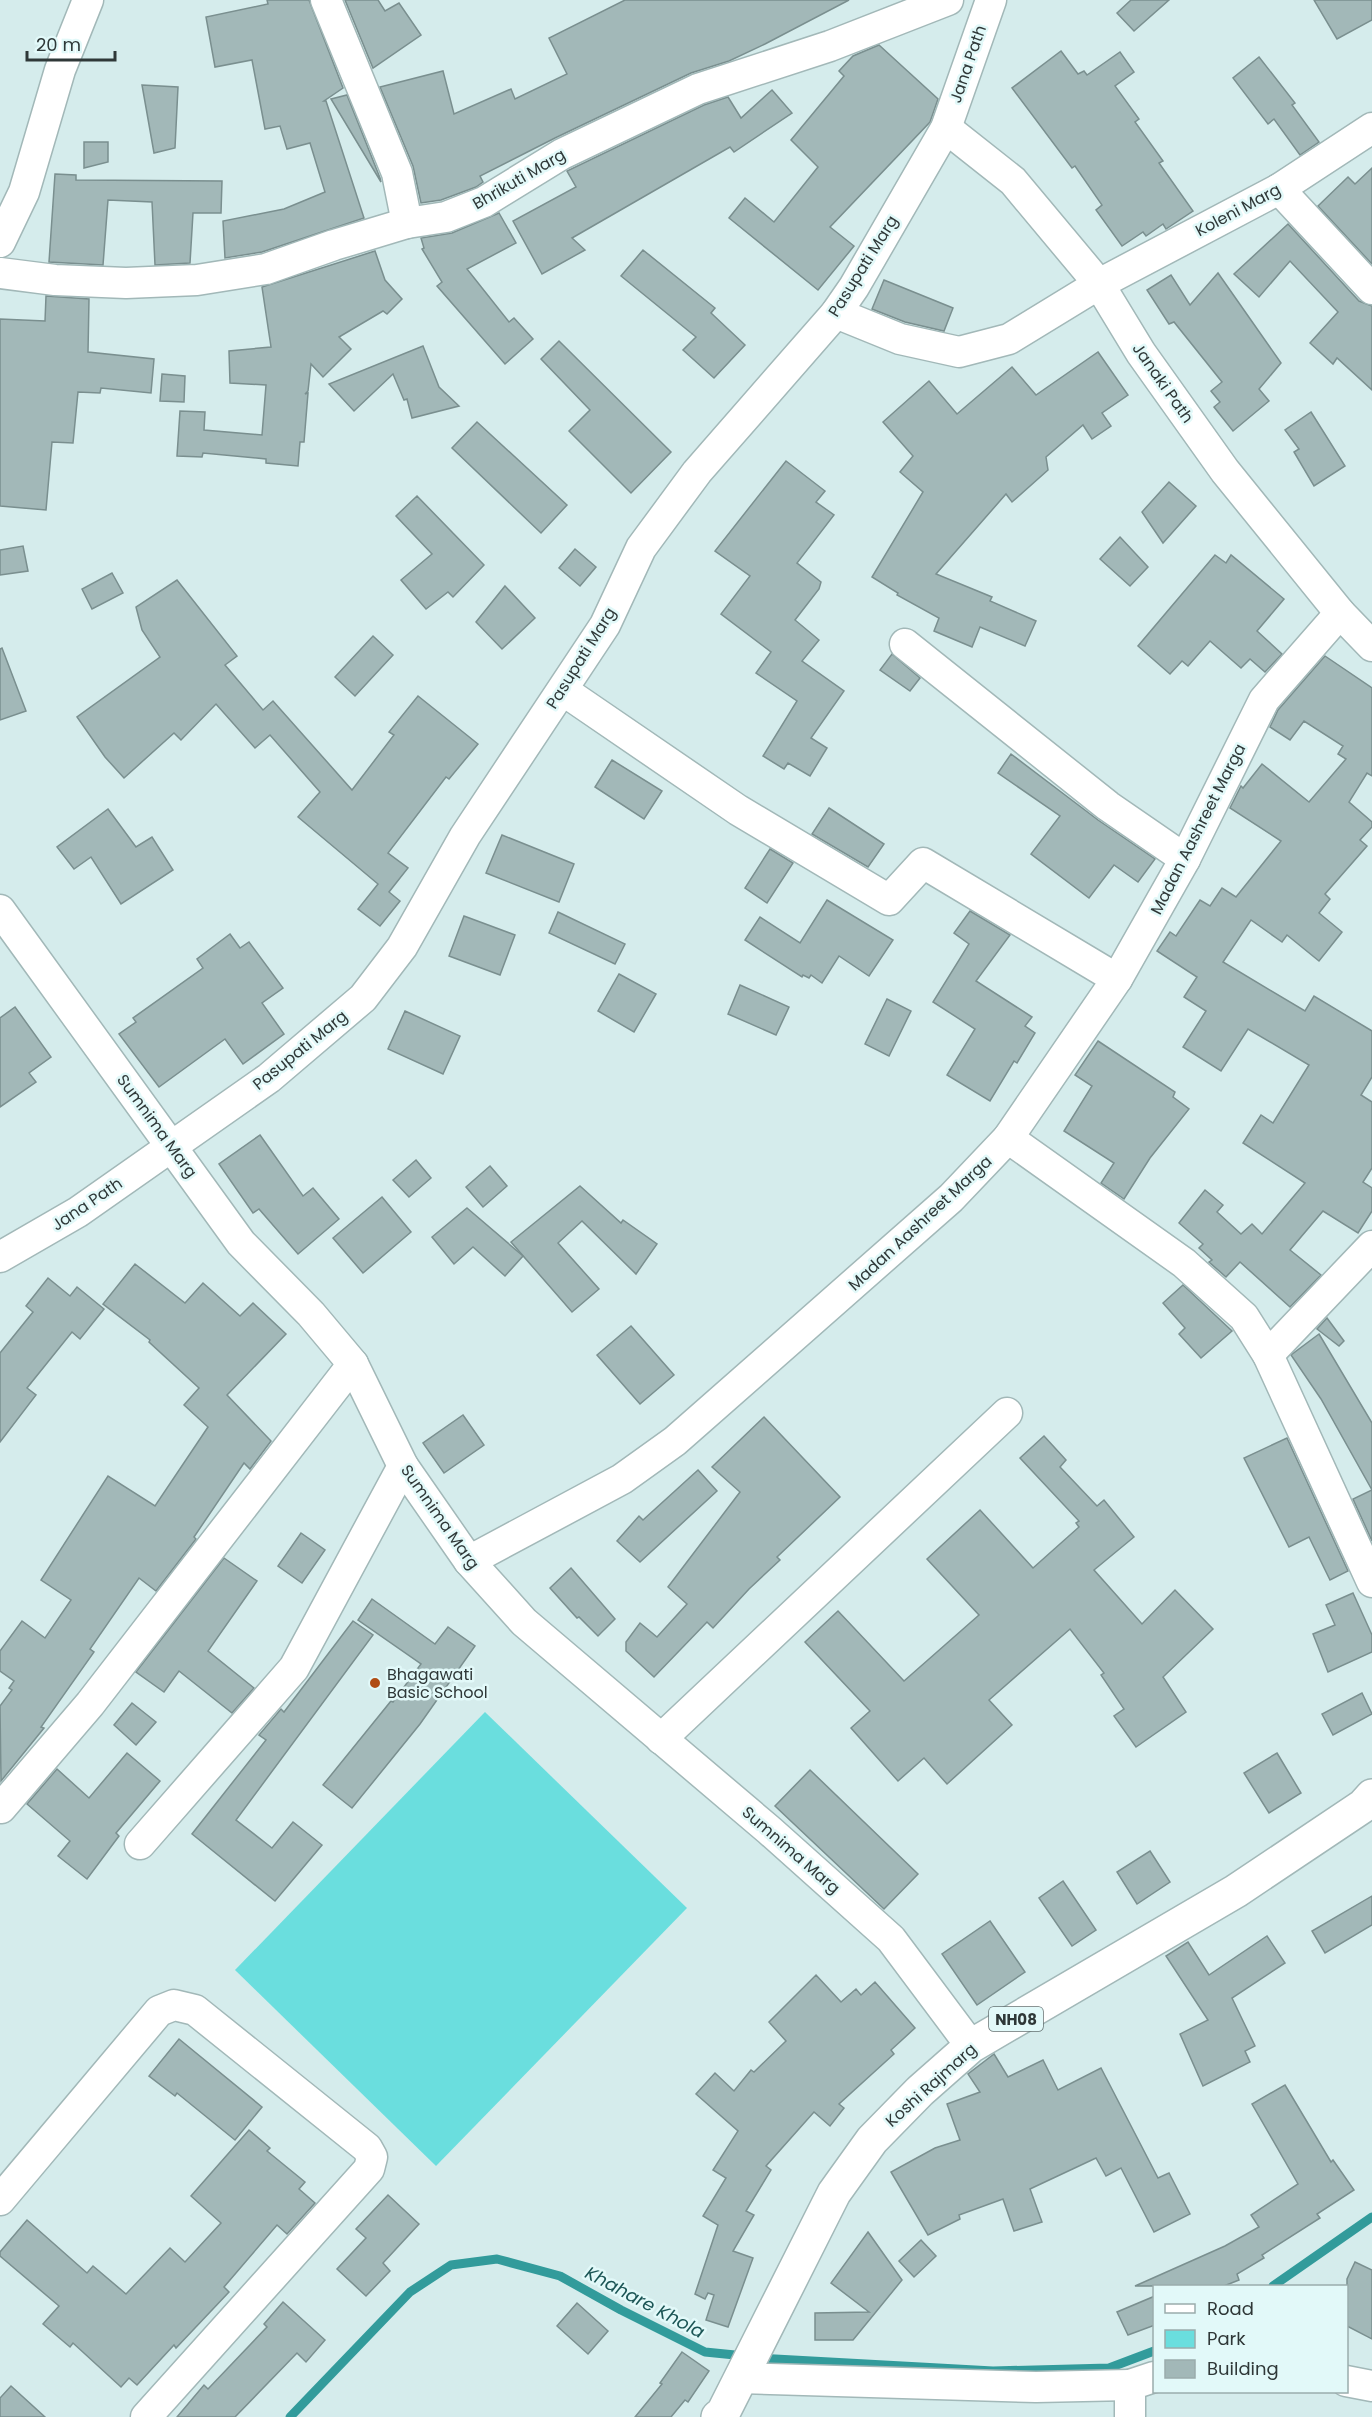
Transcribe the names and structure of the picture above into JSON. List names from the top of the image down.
{
  "streets": {
    "main road": ["NH08", "Koshi Rajmarg"],
    "street": [
      "Jana Path",
      "Bhrikuti Marg",
      "Koleni Marg",
      "Pasupati Marg",
      "Janaki Path",
      "Madan Aashreet Marga",
      "Sumnima Marg"
    ]
  },
  "crossings": [
    ["Jana Path", "Pasupati Marg"],
    ["Jana Path", "Janaki Path"],
    ["Jana Path", "Sumnima Marg"],
    ["Koleni Marg", "Pasupati Marg"],
    ["Koleni Marg", "Janaki Path"],
    ["Pasupati Marg", "Janaki Path"],
    ["Pasupati Marg", "Sumnima Marg"],
    ["Janaki Path", "Madan Aashreet Marga"],
    ["Madan Aashreet Marga", "Sumnima Marg"],
    ["Sumnima Marg", "Koshi Rajmarg"],
    ["NH08", "Koshi Rajmarg"]
  ],
  "water": ["Khahare Khola"],
  "places": ["Bhagawati Basic School"],
  "legend": ["Road", "Park", "Building"],
  "scale_bar": "20 m"
}
